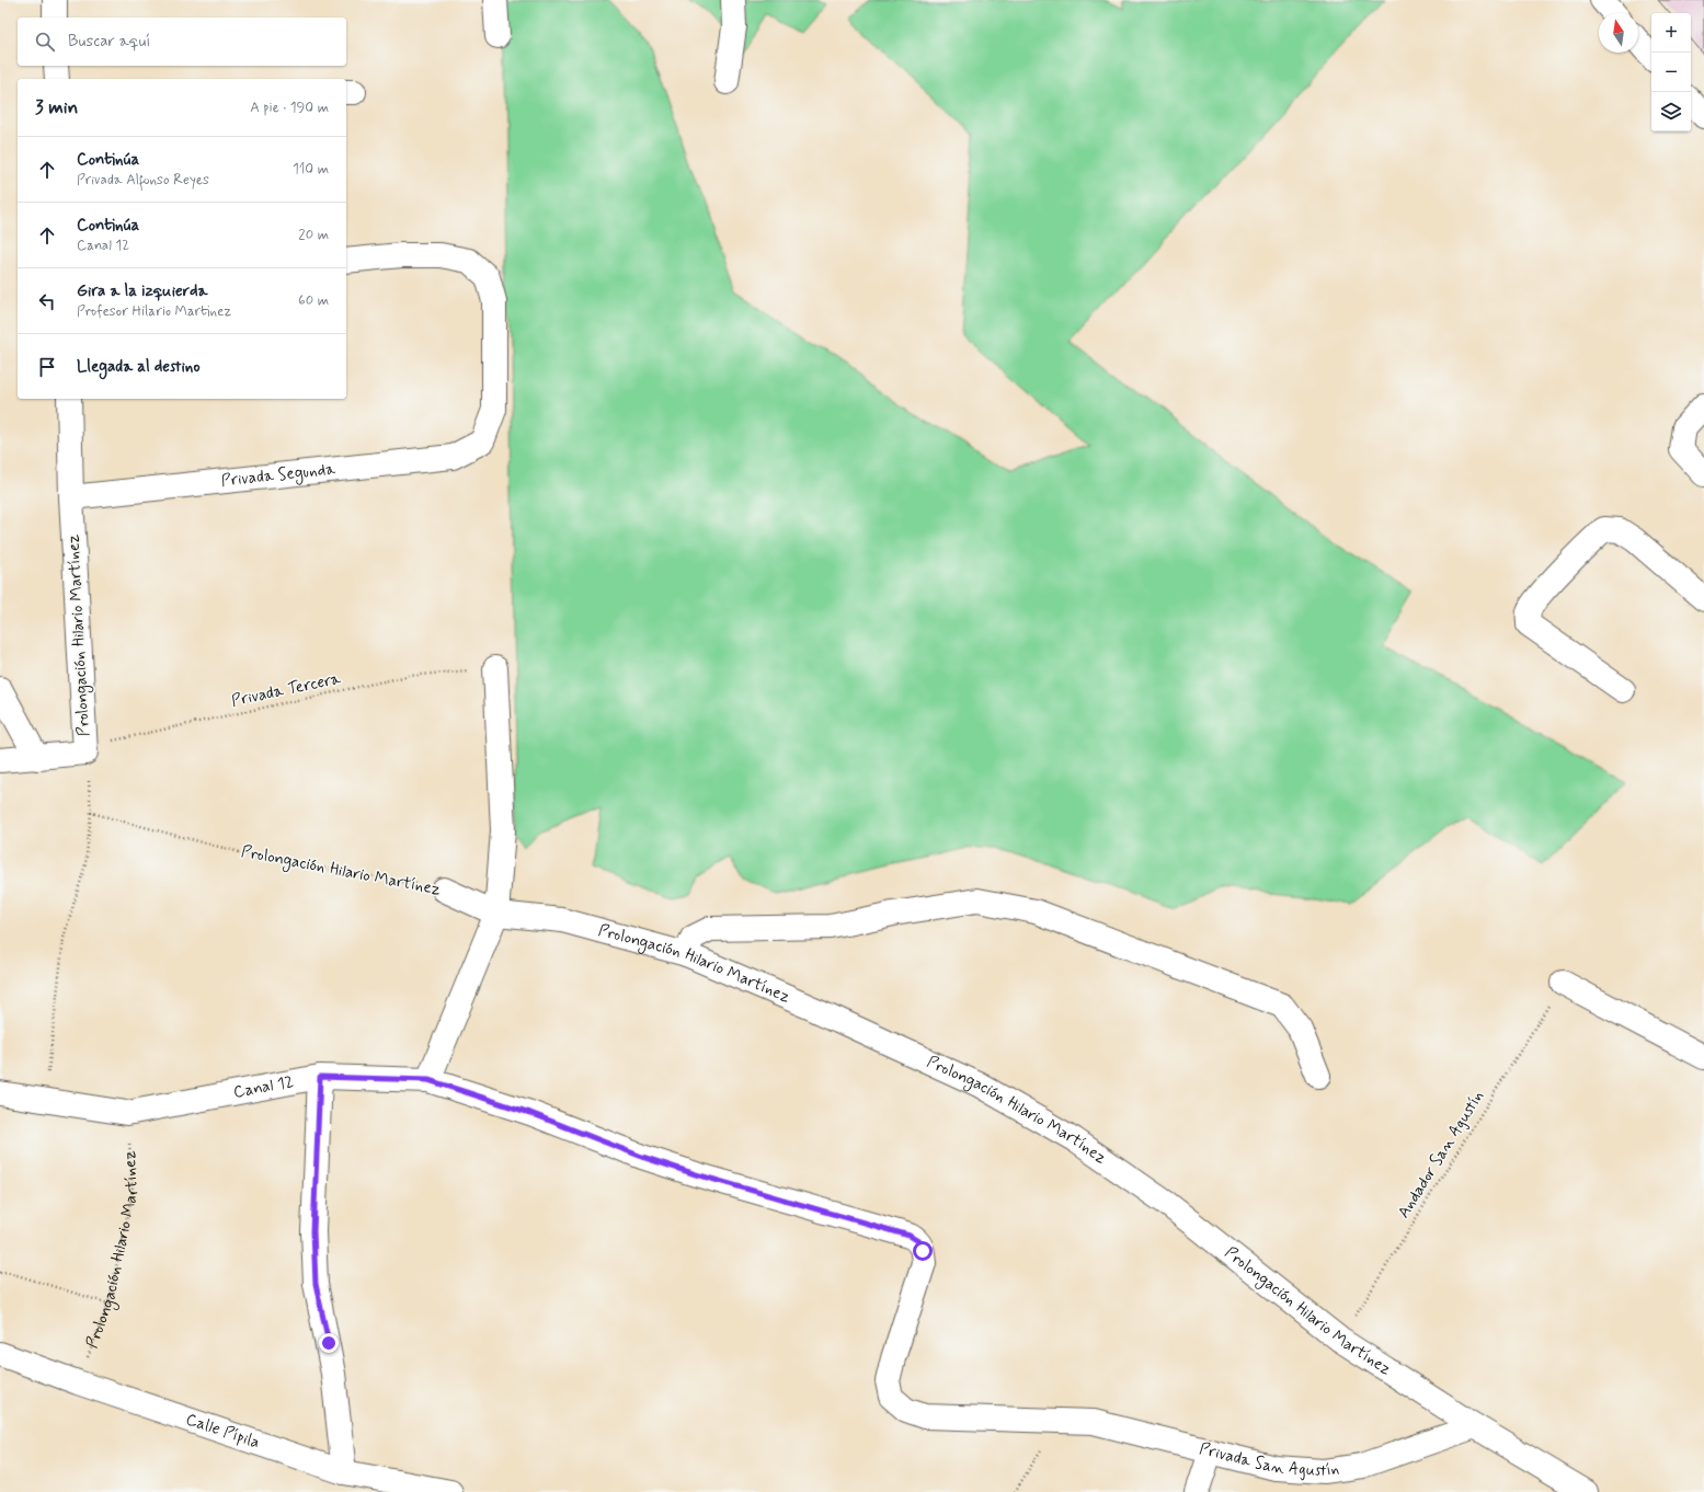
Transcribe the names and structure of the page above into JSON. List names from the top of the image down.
{
  "streets": {
    "street": [
      "Privada Segunda",
      "Prolongación Hilario Martínez",
      "Canal 12",
      "Calle Pípila",
      "Privada San Agustín"
    ],
    "path": ["Privada Tercera", "Andador San Agustín"]
  },
  "crossings": [
    ["Privada Segunda", "Prolongación Hilario Martínez"],
    ["Prolongación Hilario Martínez", "Privada Tercera"],
    ["Prolongación Hilario Martínez", "Canal 12"],
    ["Prolongación Hilario Martínez", "Andador San Agustín"],
    ["Prolongación Hilario Martínez", "Calle Pípila"],
    ["Prolongación Hilario Martínez", "Privada San Agustín"],
    ["Canal 12", "Privada San Agustín"]
  ],
  "north": "top",
  "page": {
    "map_buttons": ["+", "−"],
    "search": "Buscar aquí",
    "heading": ["3 min", "A pie · 190 m"],
    "list": [
      ["Continúa", "Privada Alfonso Reyes", "110 m"],
      ["Continúa", "Canal 12", "20 m"],
      ["Gira a la izquierda", "Profesor Hilario Martinez", "60 m"],
      "Llegada al destino"
    ]
  }
}
